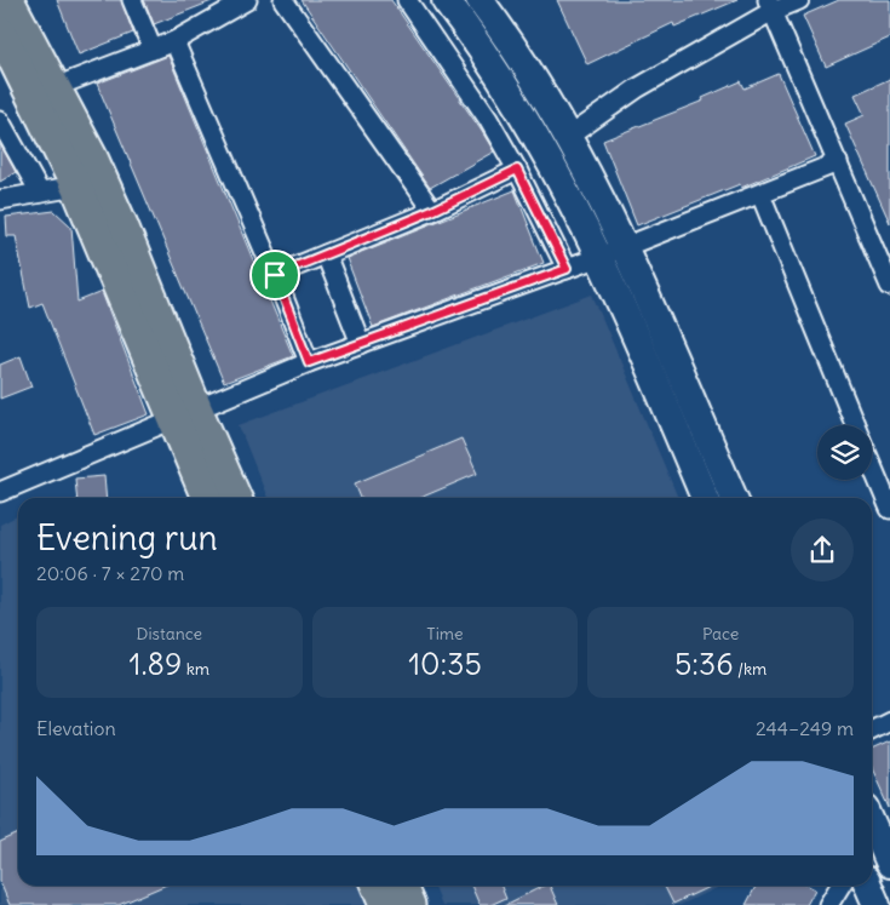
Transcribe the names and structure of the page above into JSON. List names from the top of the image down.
{
  "page": {
    "heading": ["Evening run", "20:06 · 7 × 270 m"],
    "stats": [
      ["Distance", "1.89 km"],
      ["Time", "10:35"],
      ["Pace", "5:36 /km"]
    ],
    "chart": ["Elevation", "244–249 m"]
  }
}
